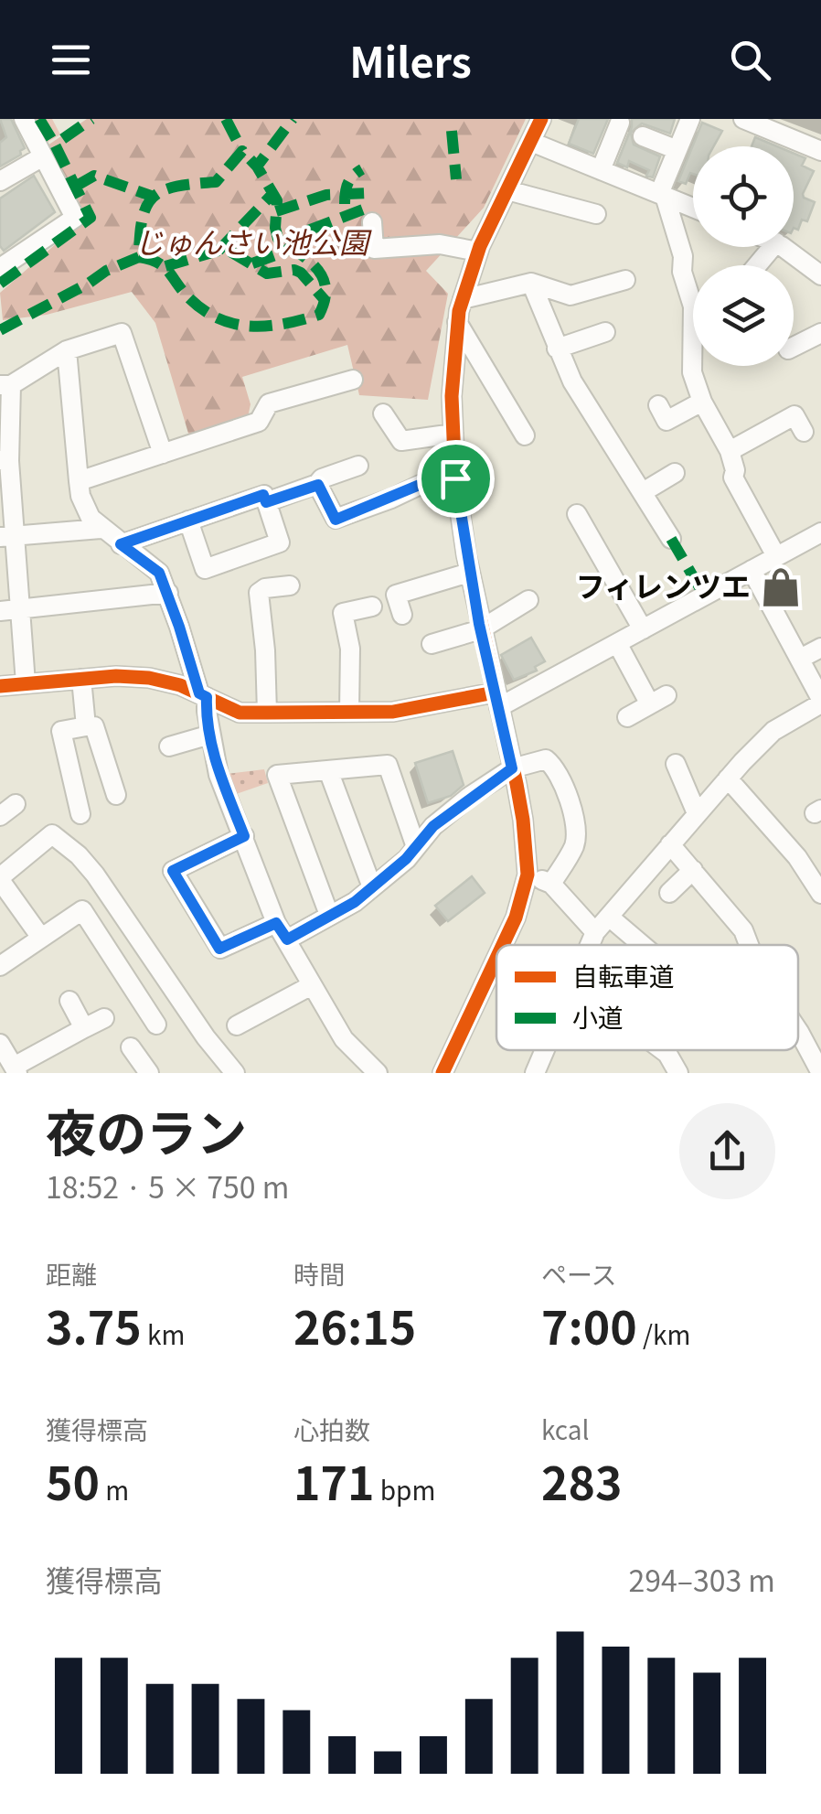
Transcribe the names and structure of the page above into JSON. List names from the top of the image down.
{
  "parks": ["じゅんさい池公園"],
  "places": {
    "shop": ["フィレンツエ"]
  },
  "legend": ["自転車道", "小道"],
  "page": {
    "header": "Milers",
    "heading": ["夜のラン", "18:52 · 5 × 750 m"],
    "stats": [
      ["距離", "3.75 km"],
      ["時間", "26:15"],
      ["ペース", "7:00 /km"],
      ["獲得標高", "50 m"],
      ["心拍数", "171 bpm"],
      ["kcal", "283"]
    ],
    "chart": ["獲得標高", "294–303 m"]
  }
}
